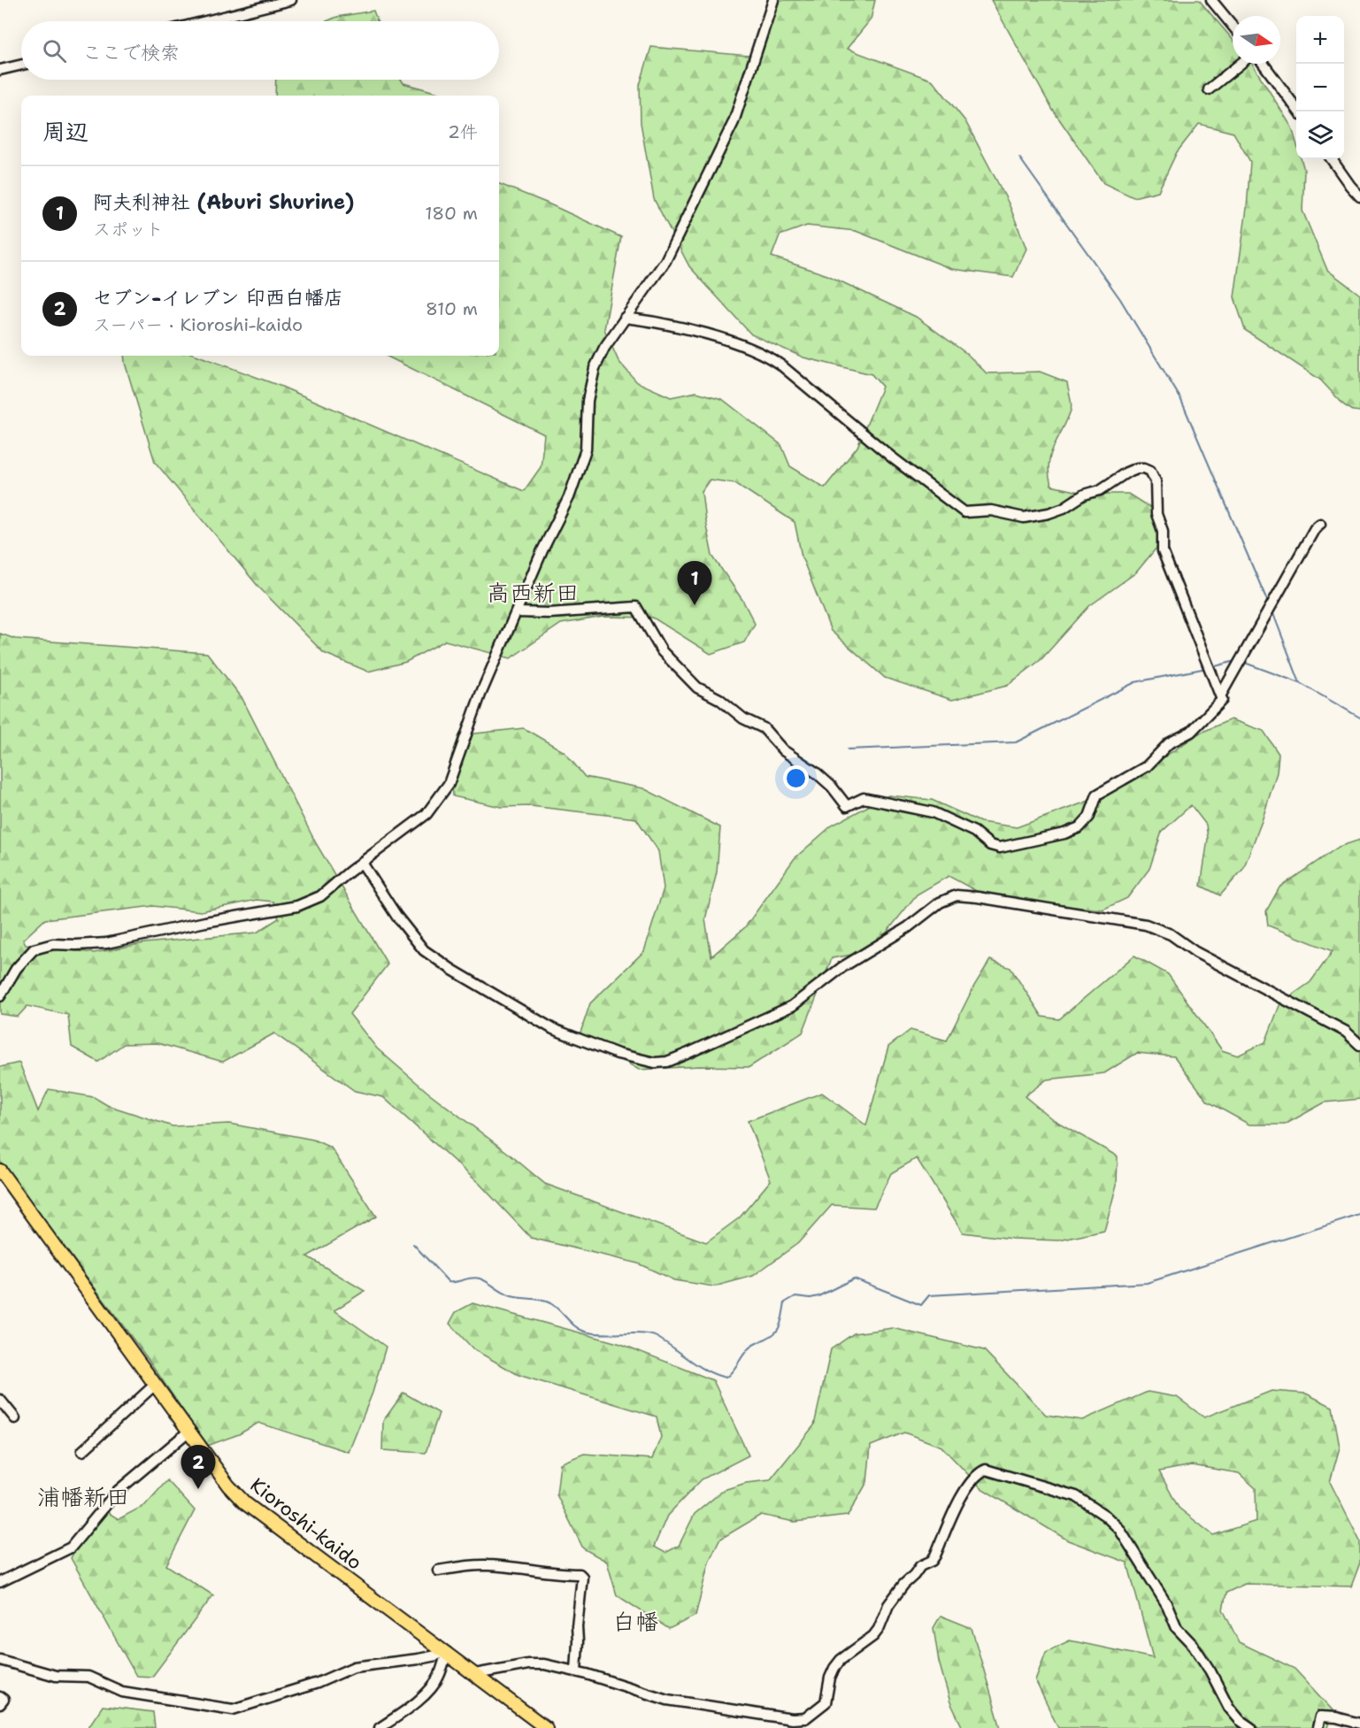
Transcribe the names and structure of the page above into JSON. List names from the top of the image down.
{
  "streets": {
    "main road": ["Kioroshi-kaido"]
  },
  "districts": ["高西新田", "浦幡新田", "白幡"],
  "north": "right",
  "page": {
    "map_buttons": ["+", "−"],
    "search": "ここで検索",
    "heading": ["周辺", "2件"],
    "list": [
      {
        "mark": "1",
        "name": "阿夫利神社 (Aburi Shurine)",
        "note": "スポット",
        "value": "180 m"
      },
      {
        "mark": "2",
        "name": "セブン-イレブン 印西白幡店",
        "note": "スーパー · Kioroshi-kaido",
        "value": "810 m"
      }
    ],
    "pins": ["1", "2"]
  }
}
